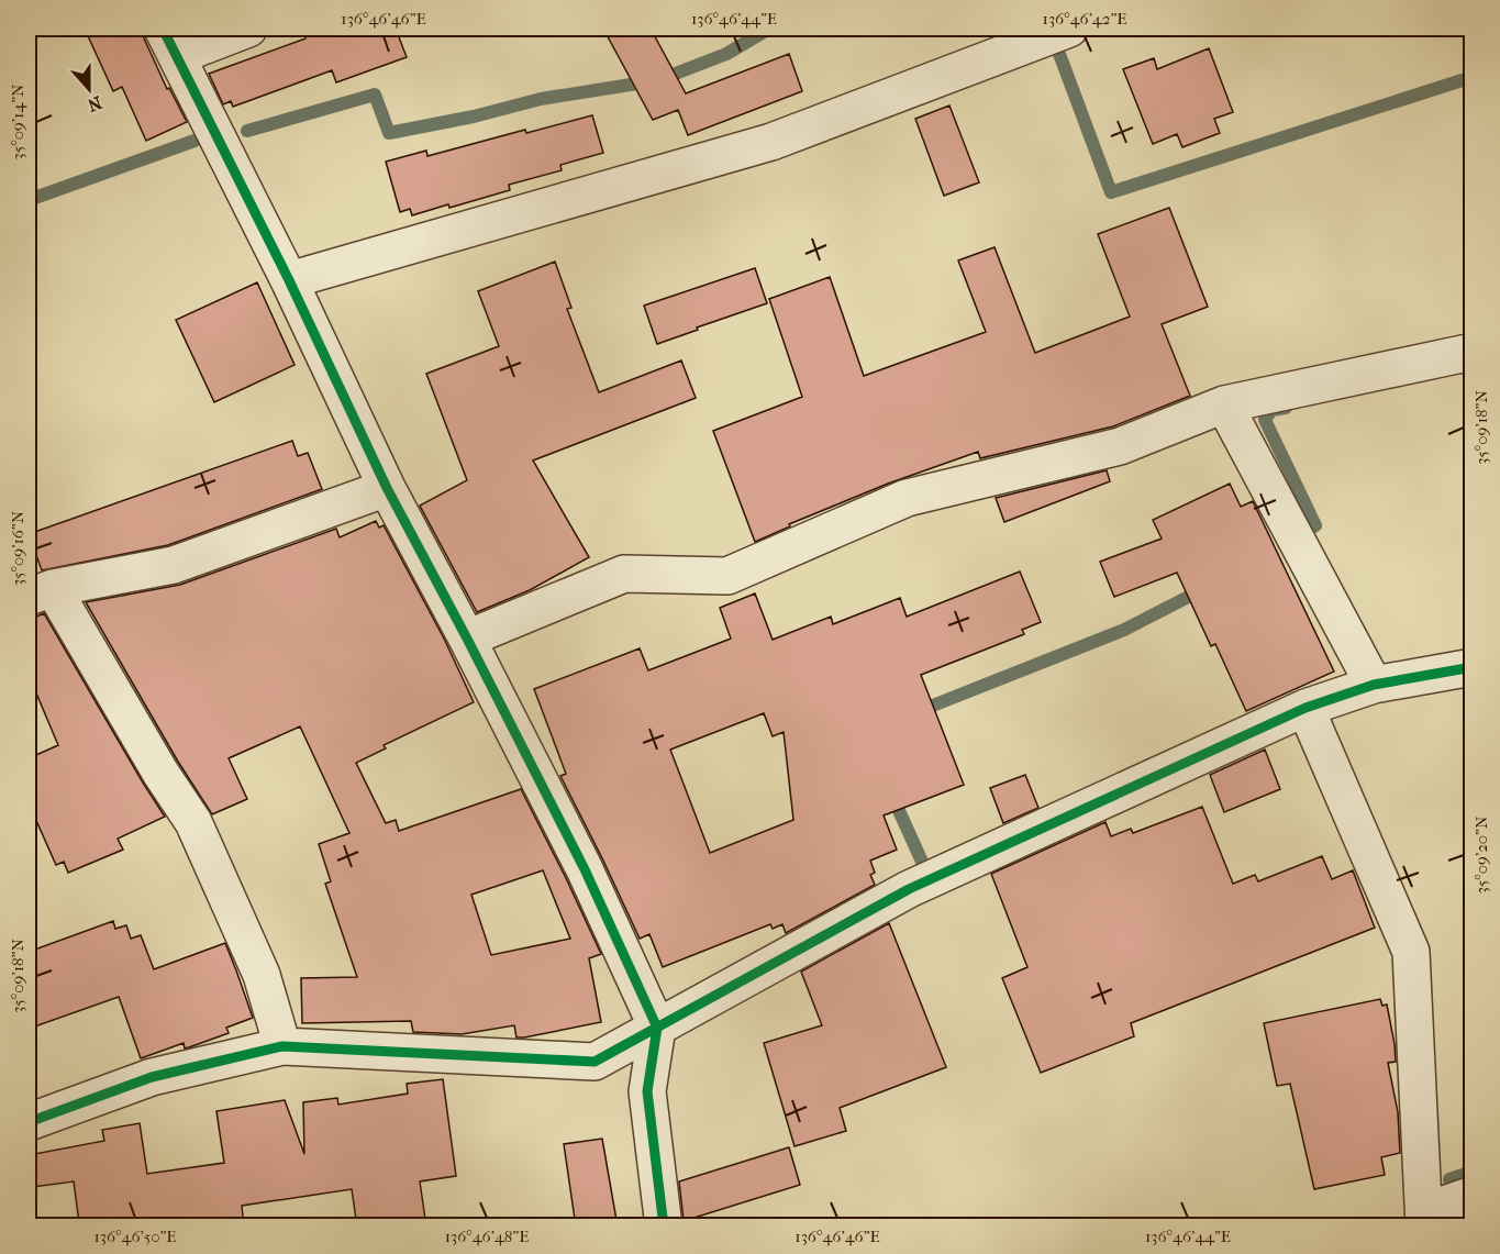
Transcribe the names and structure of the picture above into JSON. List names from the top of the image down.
{
  "north": "bottom",
  "coordinates": [
    "136°46'46\"E",
    "136°46'44\"E",
    "136°46'42\"E",
    "35°09'14\"N",
    "35°09'18\"N",
    "35°09'16\"N",
    "35°09'20\"N",
    "136°46'50\"E",
    "136°46'48\"E"
  ]
}
